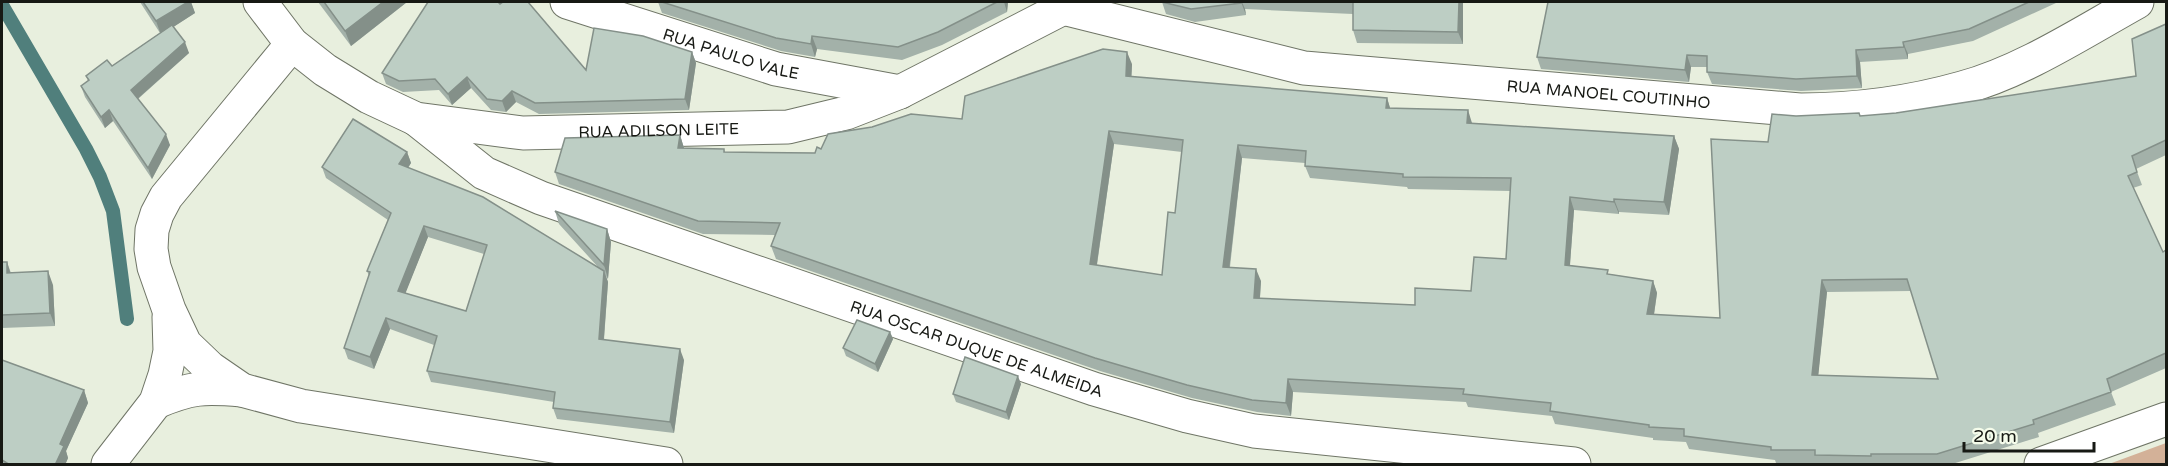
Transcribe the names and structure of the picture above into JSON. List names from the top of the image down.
{
  "streets": {
    "street": [
      "RUA PAULO VALE",
      "RUA MANOEL COUTINHO",
      "RUA ADILSON LEITE",
      "RUA OSCAR DUQUE DE ALMEIDA"
    ]
  },
  "crossings": [
    ["RUA PAULO VALE", "RUA ADILSON LEITE"],
    ["RUA MANOEL COUTINHO", "RUA ADILSON LEITE"],
    ["RUA ADILSON LEITE", "RUA OSCAR DUQUE DE ALMEIDA"]
  ],
  "scale_bar": "20 m"
}
